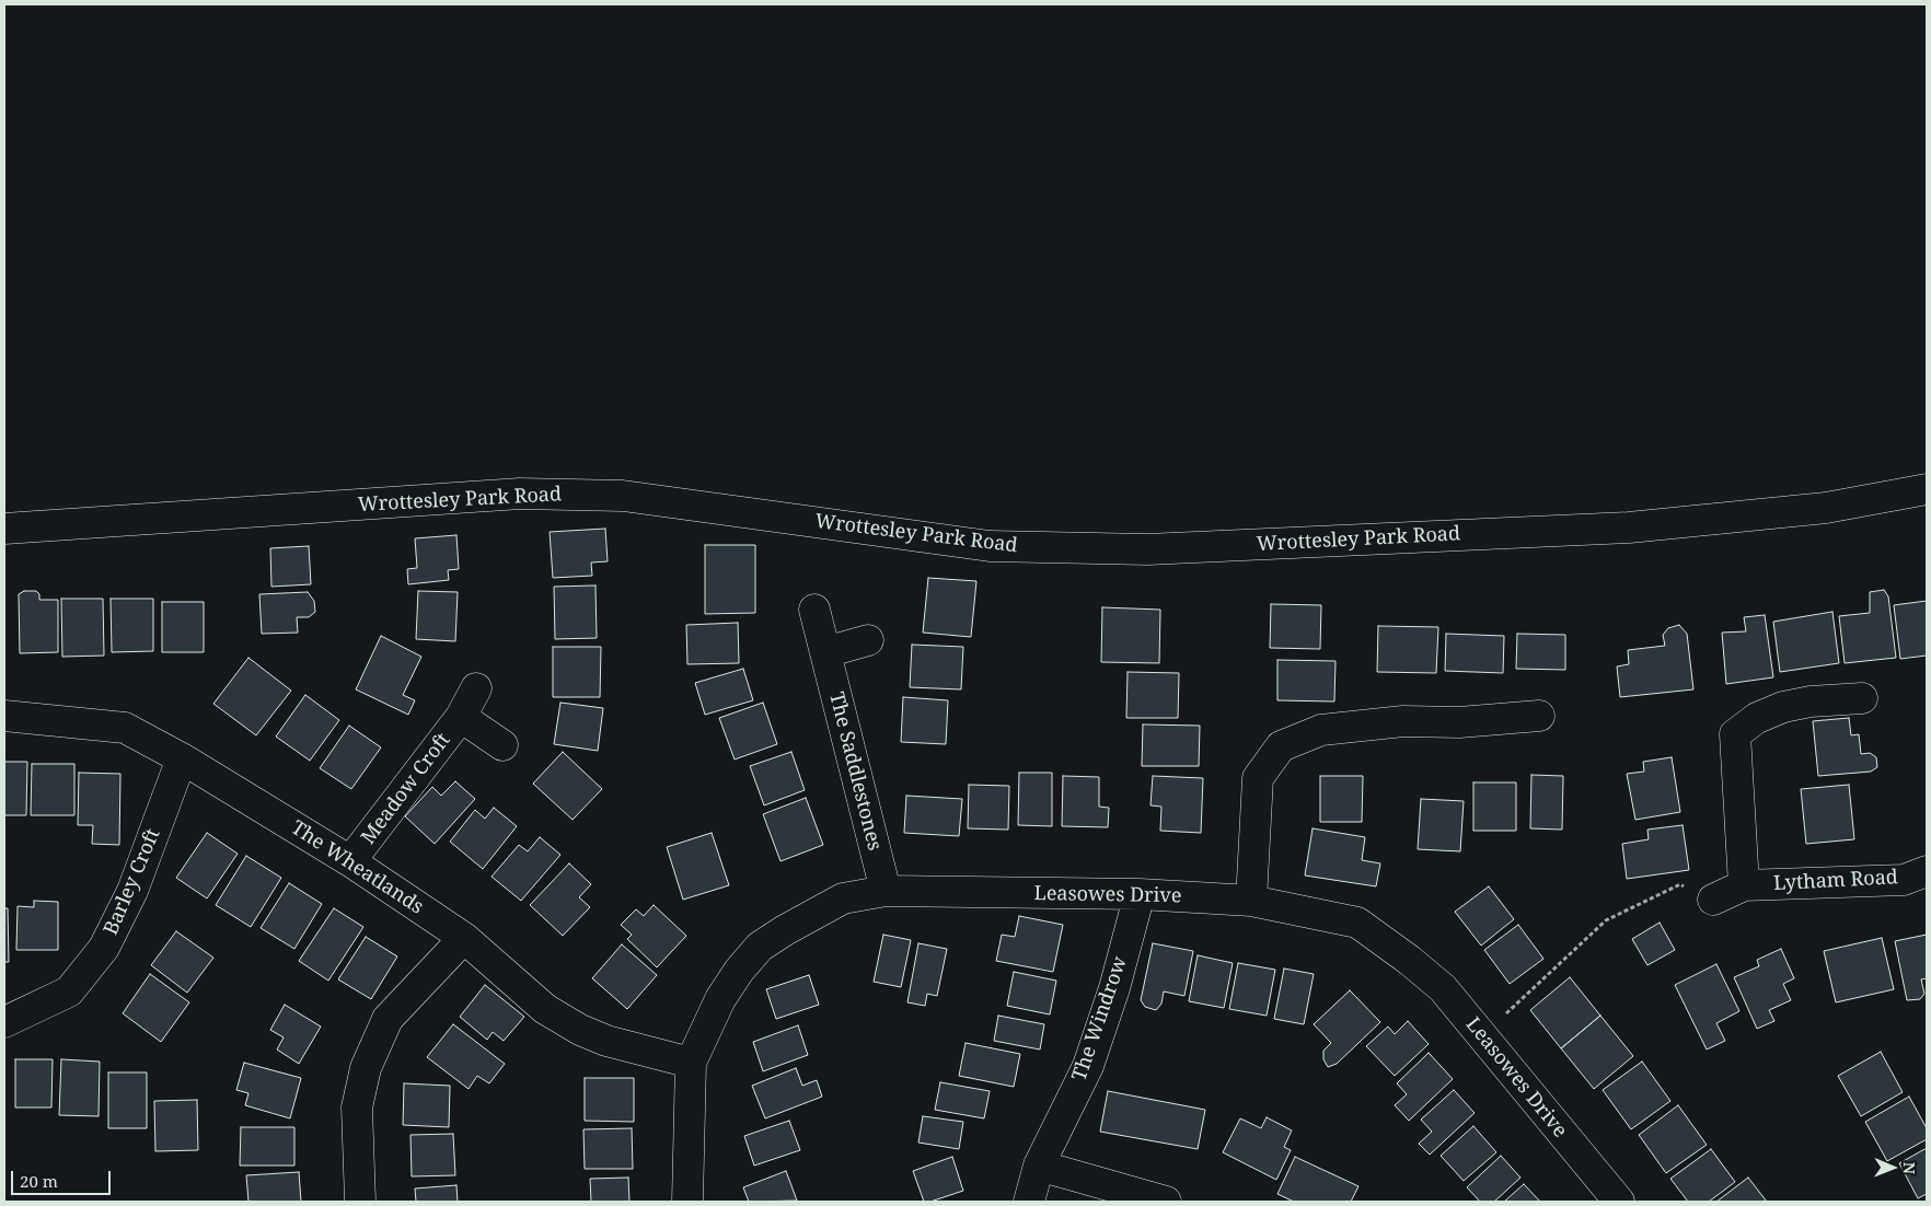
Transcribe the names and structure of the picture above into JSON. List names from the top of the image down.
{
  "streets": {
    "street": [
      "Wrottesley Park Road",
      "The Saddlestones",
      "Meadow Croft",
      "The Wheatlands",
      "Lytham Road",
      "Barley Croft",
      "Leasowes Drive",
      "The Windrow"
    ]
  },
  "crossings": [
    ["The Saddlestones", "Leasowes Drive"],
    ["Meadow Croft", "The Wheatlands"],
    ["The Wheatlands", "Barley Croft"],
    ["The Wheatlands", "Leasowes Drive"],
    ["Leasowes Drive", "The Windrow"]
  ],
  "scale_bar": "20 m",
  "north": "right"
}
